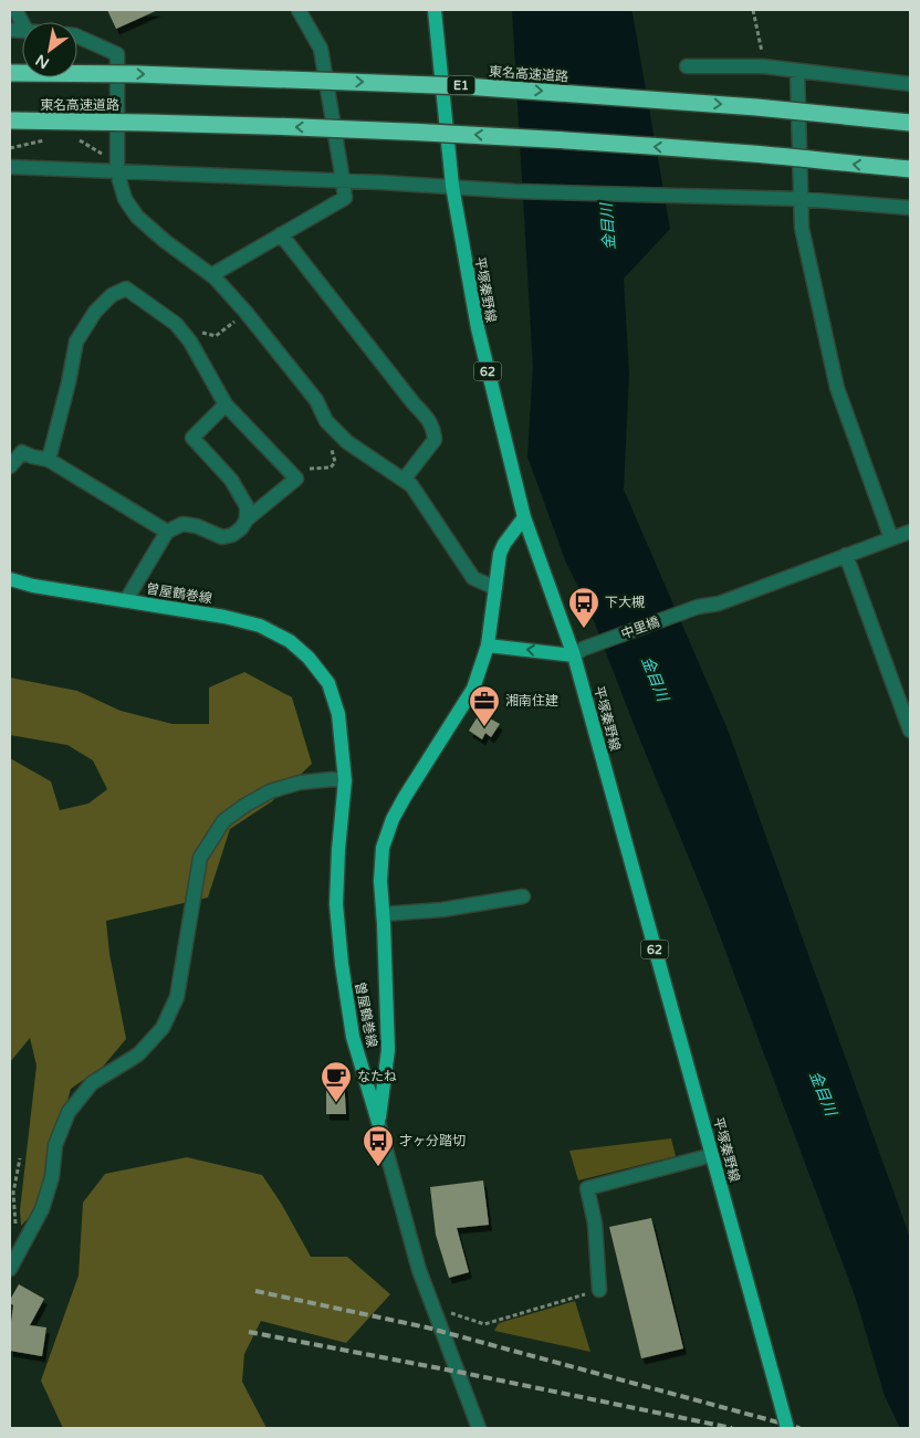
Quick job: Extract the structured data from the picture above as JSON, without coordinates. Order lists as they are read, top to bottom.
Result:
{
  "streets": {
    "highway": ["東名高速道路", "E1"],
    "main road": ["平塚秦野線", "62", "曽屋鶴巻線"],
    "street": ["中里橋"]
  },
  "crossings": [
    ["平塚秦野線", "曽屋鶴巻線"],
    ["平塚秦野線", "中里橋"]
  ],
  "water": ["金目川"],
  "places": {
    "bus stop": ["下大槻", "才ヶ分踏切"],
    "office": ["湘南住建"],
    "cafe": ["なたね"]
  },
  "north": "bottom left"
}
